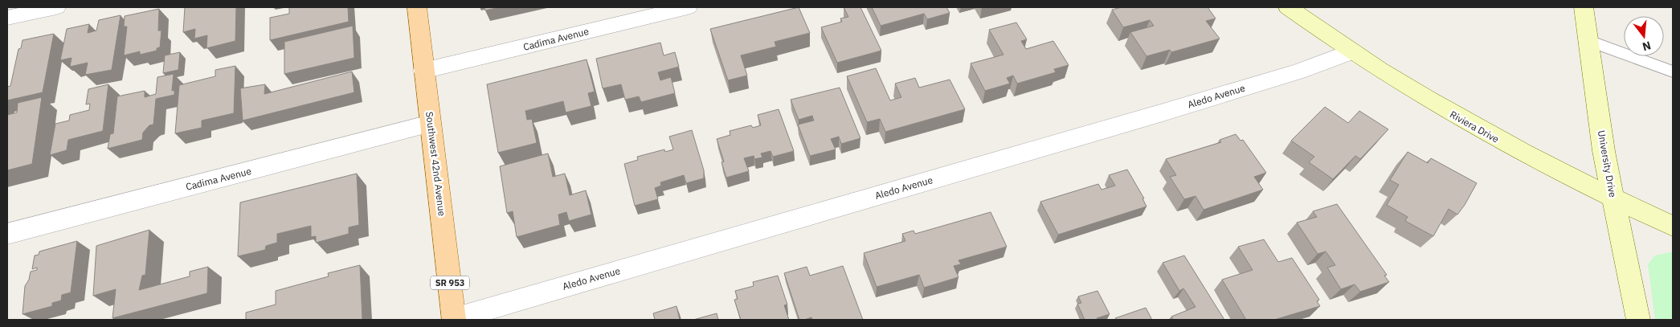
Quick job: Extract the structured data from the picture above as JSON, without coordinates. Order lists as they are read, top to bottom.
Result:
{
  "streets": {
    "main road": ["Southwest 42nd Avenue", "SR 953"],
    "street": [
      "Cadima Avenue",
      "Aledo Avenue",
      "Riviera Drive",
      "University Drive"
    ]
  },
  "crossings": [
    ["Cadima Avenue", "Southwest 42nd Avenue"],
    ["Aledo Avenue", "Riviera Drive"],
    ["Aledo Avenue", "Southwest 42nd Avenue"],
    ["Riviera Drive", "University Drive"]
  ],
  "north": "bottom"
}
